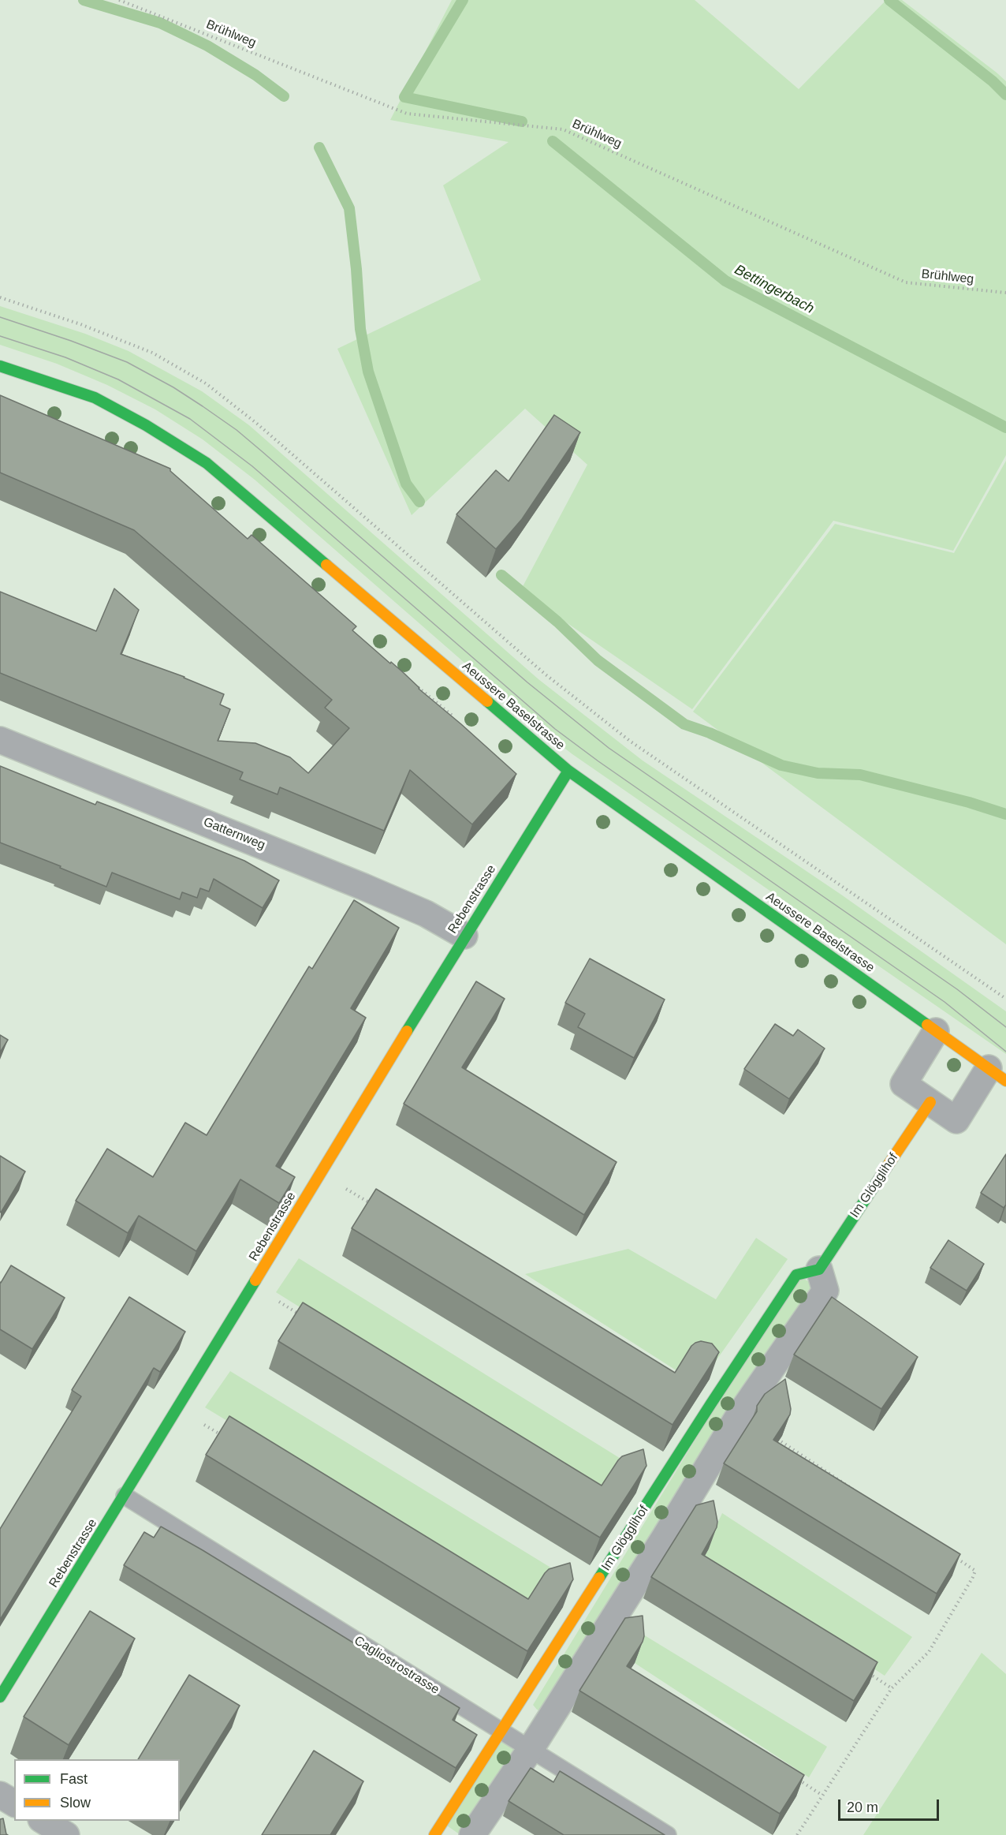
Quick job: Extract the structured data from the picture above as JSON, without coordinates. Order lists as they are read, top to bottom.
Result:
{
  "streets": {
    "street": [
      "Aeussere Baselstrasse",
      "Gatternweg",
      "Rebenstrasse",
      "Im Glögglihof"
    ],
    "lane": ["Cagliostrostrasse"],
    "path": ["Brühlweg"]
  },
  "crossings": [
    ["Aeussere Baselstrasse", "Rebenstrasse"],
    ["Gatternweg", "Rebenstrasse"],
    ["Rebenstrasse", "Cagliostrostrasse"],
    ["Im Glögglihof", "Cagliostrostrasse"]
  ],
  "water": ["Bettingerbach"],
  "legend": ["Fast", "Slow"],
  "scale_bar": "20 m"
}
